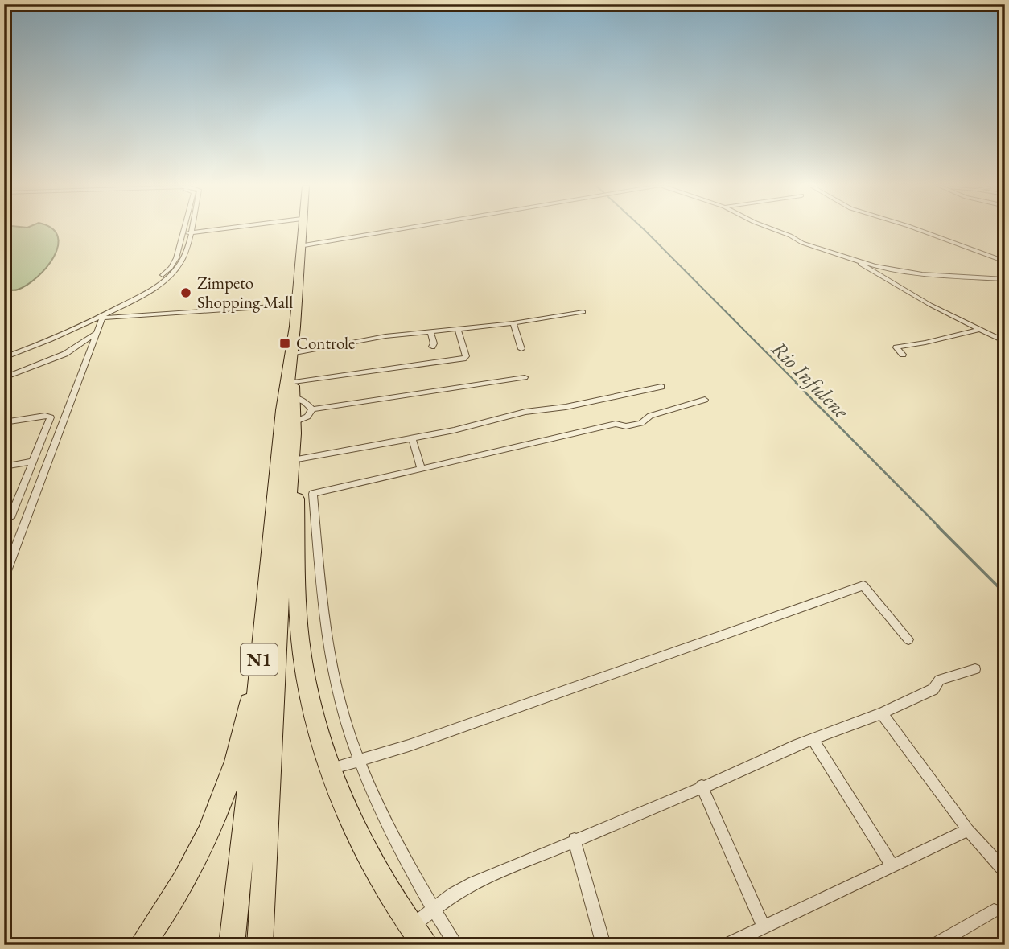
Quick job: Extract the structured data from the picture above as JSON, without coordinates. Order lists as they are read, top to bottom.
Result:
{
  "streets": {
    "highway": ["N1"]
  },
  "water": ["Rio Infulene"],
  "places": {
    "other": ["Zimpeto Shopping Mall"],
    "transit": ["Controle"]
  }
}
